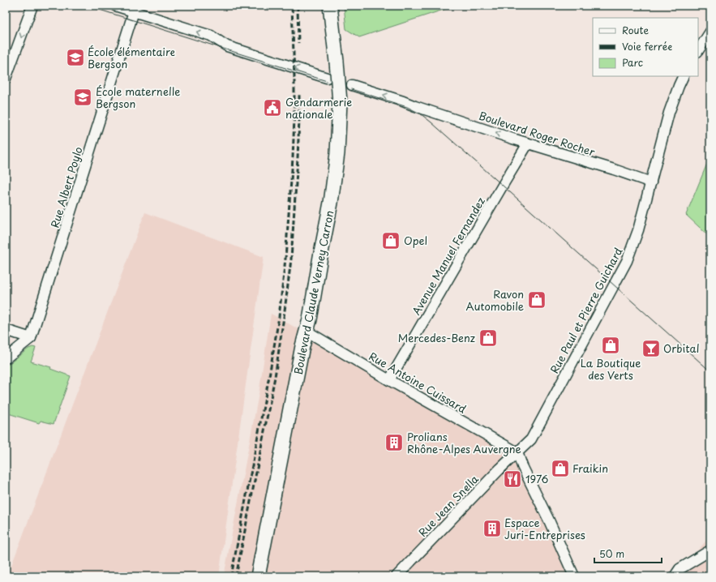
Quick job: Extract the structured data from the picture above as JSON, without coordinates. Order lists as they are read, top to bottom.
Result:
{
  "streets": {
    "main road": ["Boulevard Claude Verney Carron"],
    "street": [
      "Boulevard Roger Rocher",
      "Rue Albert Poylo",
      "Avenue Manuel Fernandez",
      "Rue Paul et Pierre Guichard",
      "Rue Antoine Cuissard",
      "Rue Jean Snella"
    ]
  },
  "crossings": [
    ["Boulevard Roger Rocher", "Avenue Manuel Fernandez"],
    ["Boulevard Roger Rocher", "Rue Paul et Pierre Guichard"],
    ["Avenue Manuel Fernandez", "Rue Antoine Cuissard"],
    ["Boulevard Claude Verney Carron", "Rue Antoine Cuissard"],
    ["Rue Paul et Pierre Guichard", "Rue Antoine Cuissard"],
    ["Rue Paul et Pierre Guichard", "Rue Jean Snella"],
    ["Rue Antoine Cuissard", "Rue Jean Snella"]
  ],
  "one_way": ["Boulevard Roger Rocher"],
  "places": {
    "school or university": ["École élémentaire Bergson", "École maternelle Bergson"],
    "public building": ["Gendarmerie nationale"],
    "shop": [
      "Opel",
      "Ravon Automobile",
      "Mercedes-Benz",
      "La Boutique des Verts",
      "Fraikin"
    ],
    "bar": ["Orbital"],
    "building": ["Prolians Rhône-Alpes Auvergne", "Espace Juri-Entreprises"],
    "restaurant": ["1976"]
  },
  "legend": ["Route", "Voie ferrée", "Parc"],
  "scale_bar": "50 m"
}
